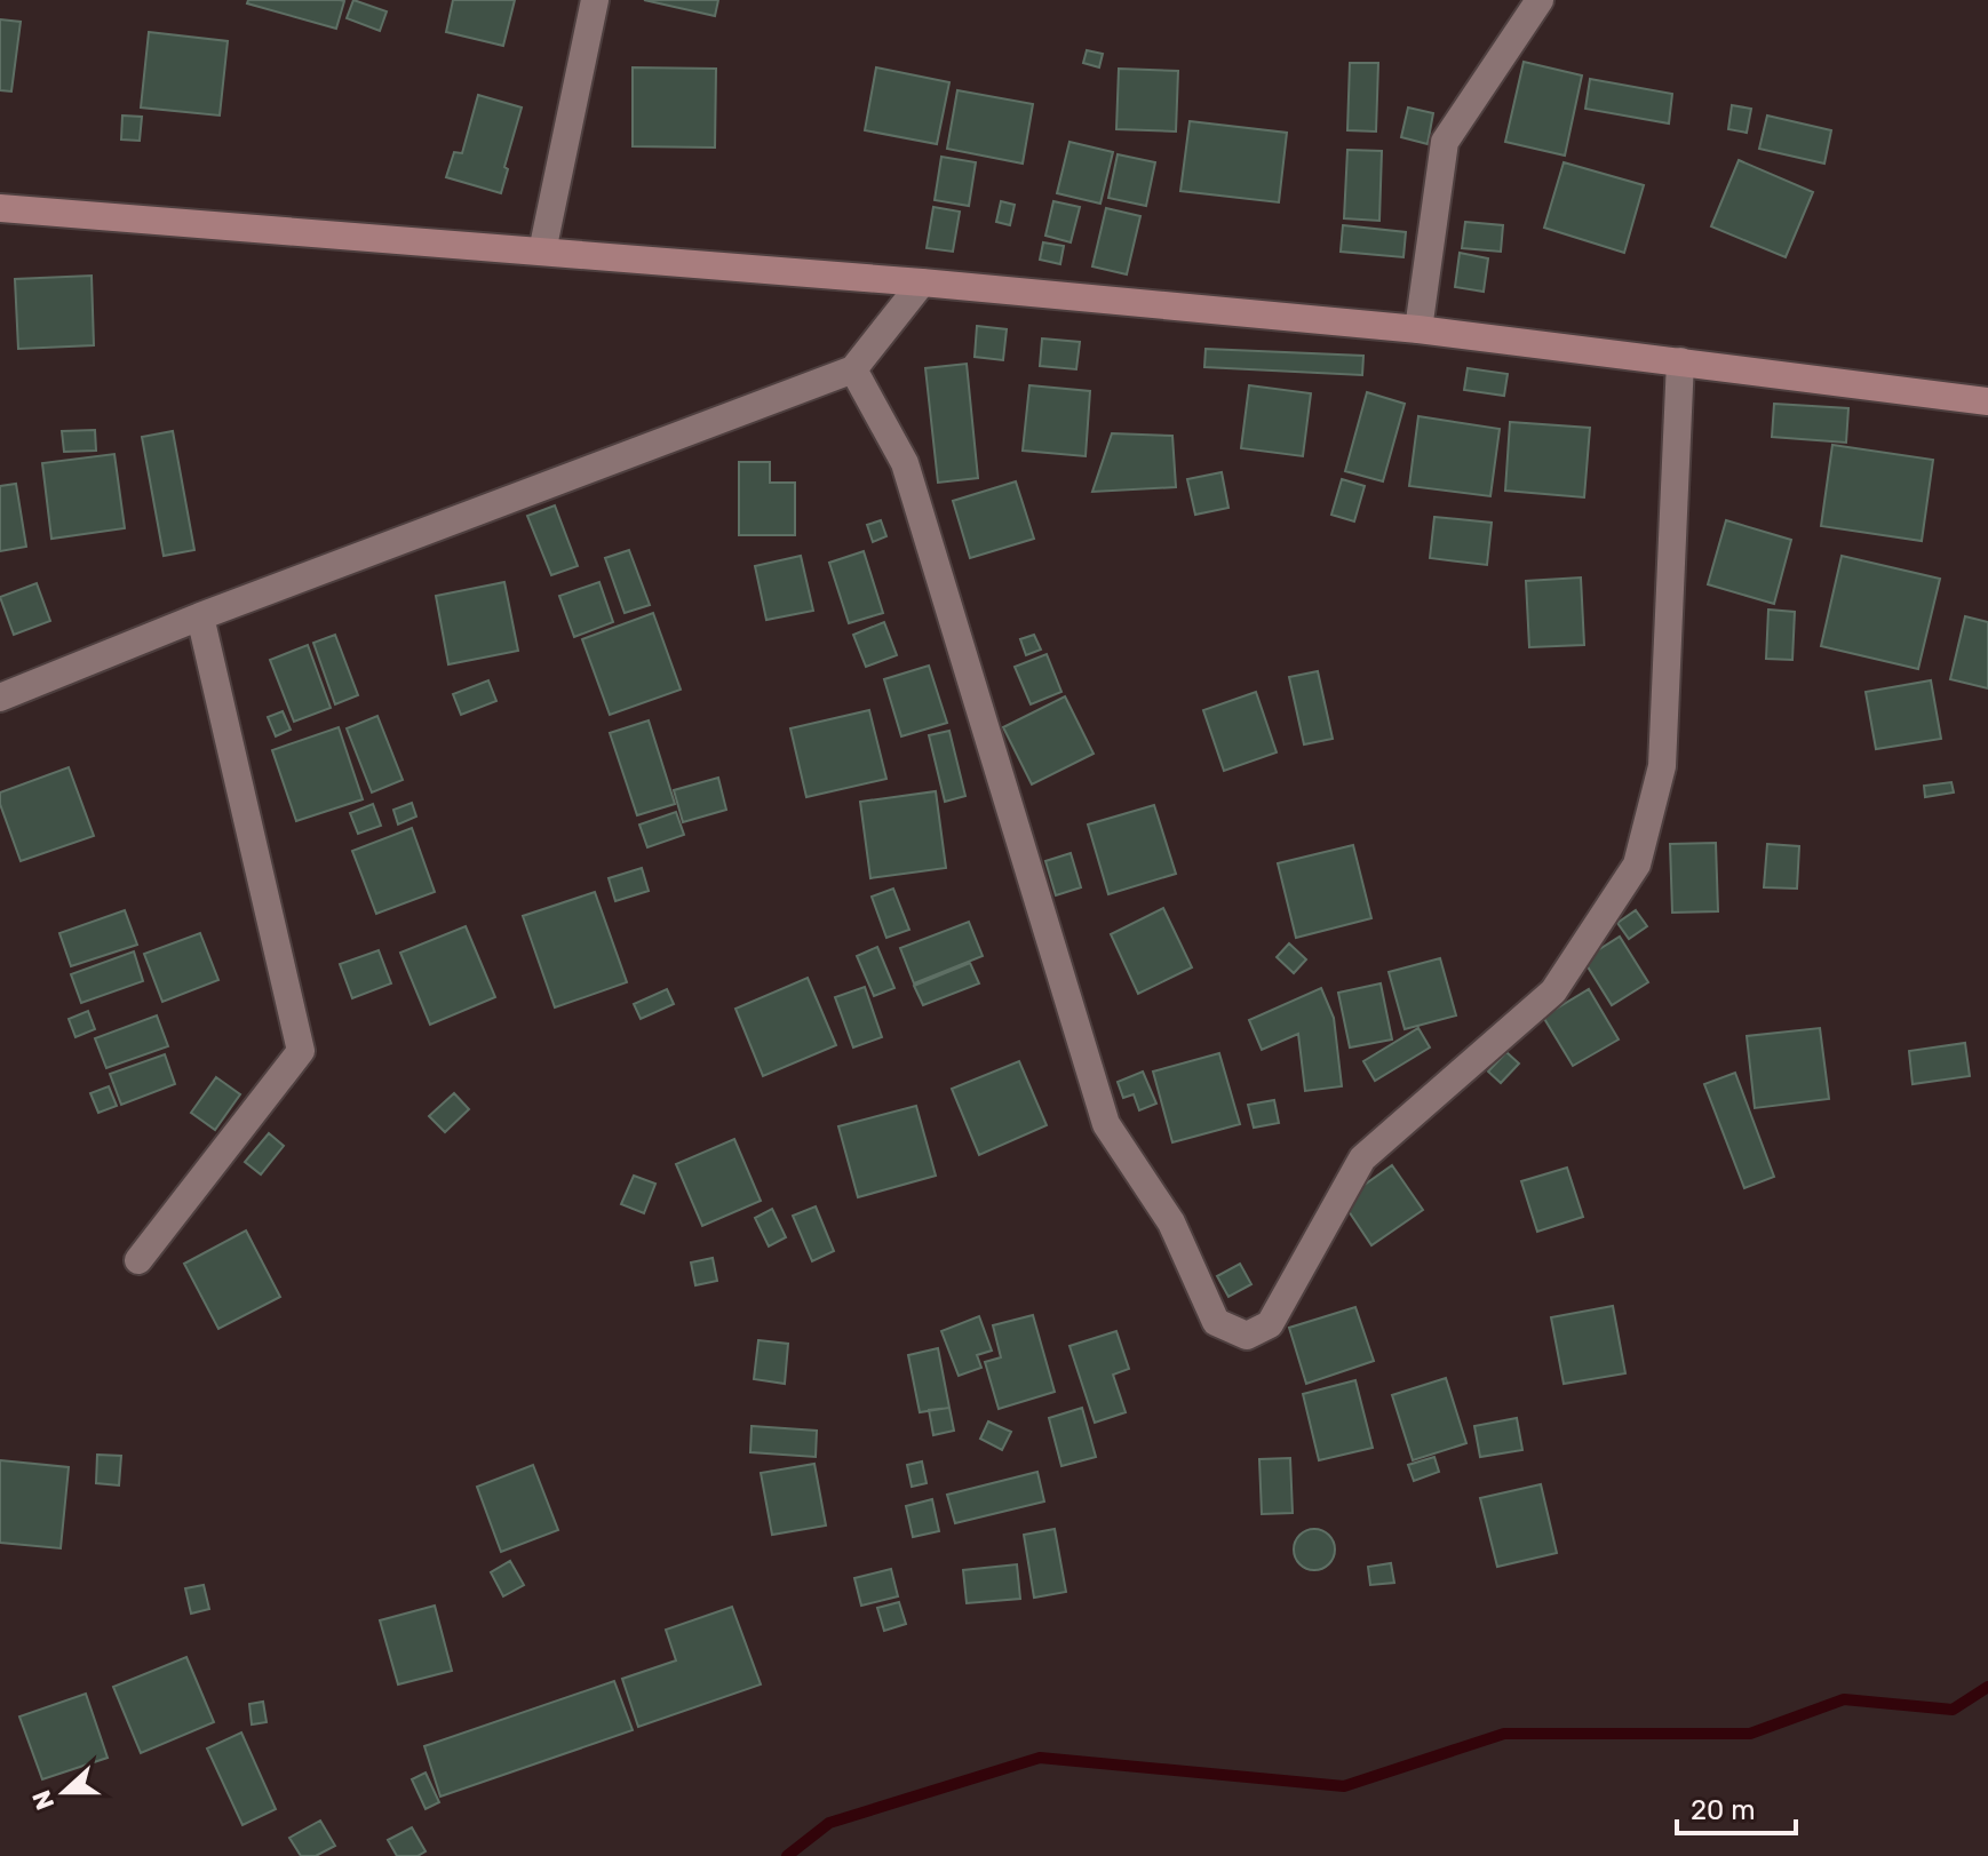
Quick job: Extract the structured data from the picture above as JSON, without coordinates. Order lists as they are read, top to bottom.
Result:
{
  "scale_bar": "20 m",
  "north": "left"
}
